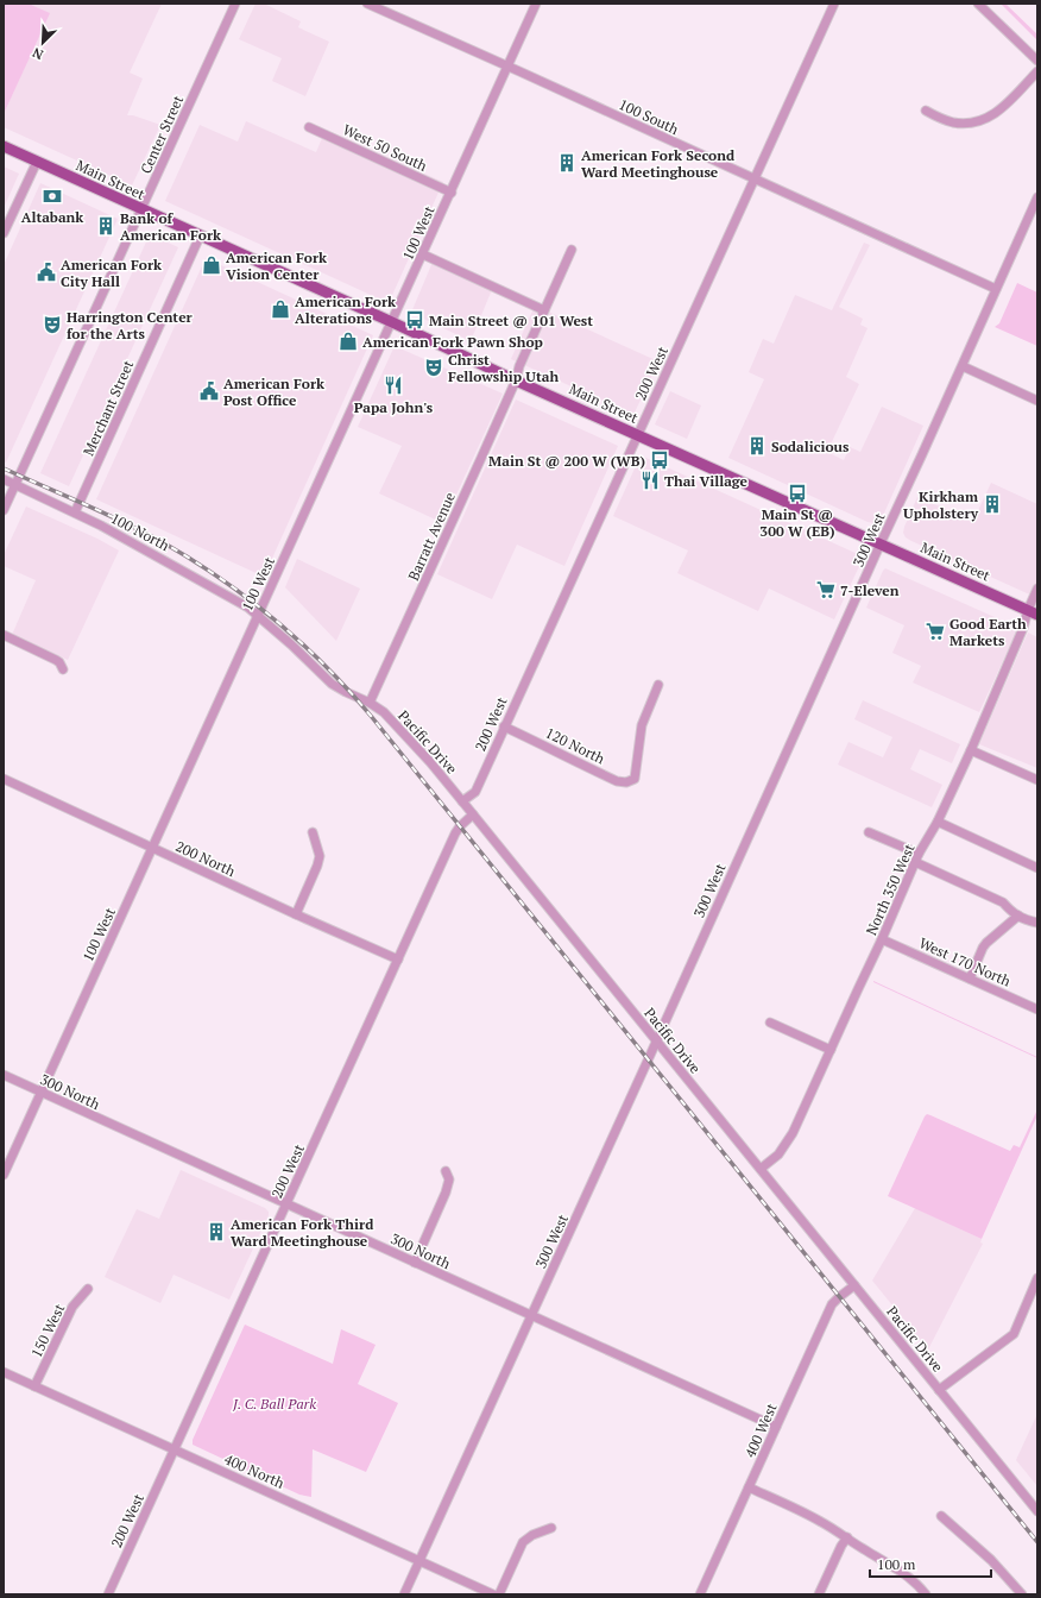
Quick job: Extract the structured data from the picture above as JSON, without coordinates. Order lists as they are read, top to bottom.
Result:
{
  "streets": {
    "main road": ["Main Street"],
    "street": [
      "100 South",
      "Center Street",
      "West 50 South",
      "100 West",
      "200 West",
      "Merchant Street",
      "100 North",
      "Barratt Avenue",
      "300 West",
      "Pacific Drive",
      "120 North",
      "200 North",
      "North 350 West",
      "West 170 North",
      "300 North",
      "150 West",
      "400 West",
      "400 North"
    ]
  },
  "crossings": [
    ["100 South", "100 West"],
    ["100 South", "200 West"],
    ["100 South", "300 West"],
    ["Center Street", "Main Street"],
    ["Center Street", "100 North"],
    ["West 50 South", "100 West"],
    ["Main Street", "100 West"],
    ["Main Street", "200 West"],
    ["Main Street", "Merchant Street"],
    ["Main Street", "Barratt Avenue"],
    ["Main Street", "300 West"],
    ["Main Street", "North 350 West"],
    ["100 West", "100 North"],
    ["100 West", "Pacific Drive"],
    ["100 West", "200 North"],
    ["100 West", "300 North"],
    ["200 West", "Pacific Drive"],
    ["200 West", "120 North"],
    ["200 West", "200 North"],
    ["200 West", "300 North"],
    ["200 West", "400 North"],
    ["Merchant Street", "100 North"],
    ["100 North", "Pacific Drive"],
    ["Barratt Avenue", "Pacific Drive"],
    ["300 West", "Pacific Drive"],
    ["300 West", "300 North"],
    ["300 West", "400 North"],
    ["Pacific Drive", "North 350 West"],
    ["Pacific Drive", "400 West"],
    ["North 350 West", "West 170 North"],
    ["300 North", "400 West"],
    ["150 West", "400 North"]
  ],
  "parks": ["J. C. Ball Park"],
  "places": {
    "building": [
      "American Fork Second Ward Meetinghouse",
      "Bank of American Fork",
      "Sodalicious",
      "Kirkham Upholstery",
      "American Fork Third Ward Meetinghouse"
    ],
    "bank": ["Altabank"],
    "shop": ["American Fork Vision Center", "American Fork Alterations", "American Fork Pawn Shop"],
    "public building": ["American Fork City Hall", "American Fork Post Office"],
    "bus stop": ["Main Street @ 101 West", "Main St @ 200 W (WB)", "Main St @ 300 W (EB)"],
    "theatre": ["Harrington Center for the Arts", "Christ Fellowship Utah"],
    "restaurant": ["Papa John's", "Thai Village"],
    "supermarket": ["7-Eleven", "Good Earth Markets"]
  },
  "scale_bar": "100 m",
  "north": "bottom left"
}
